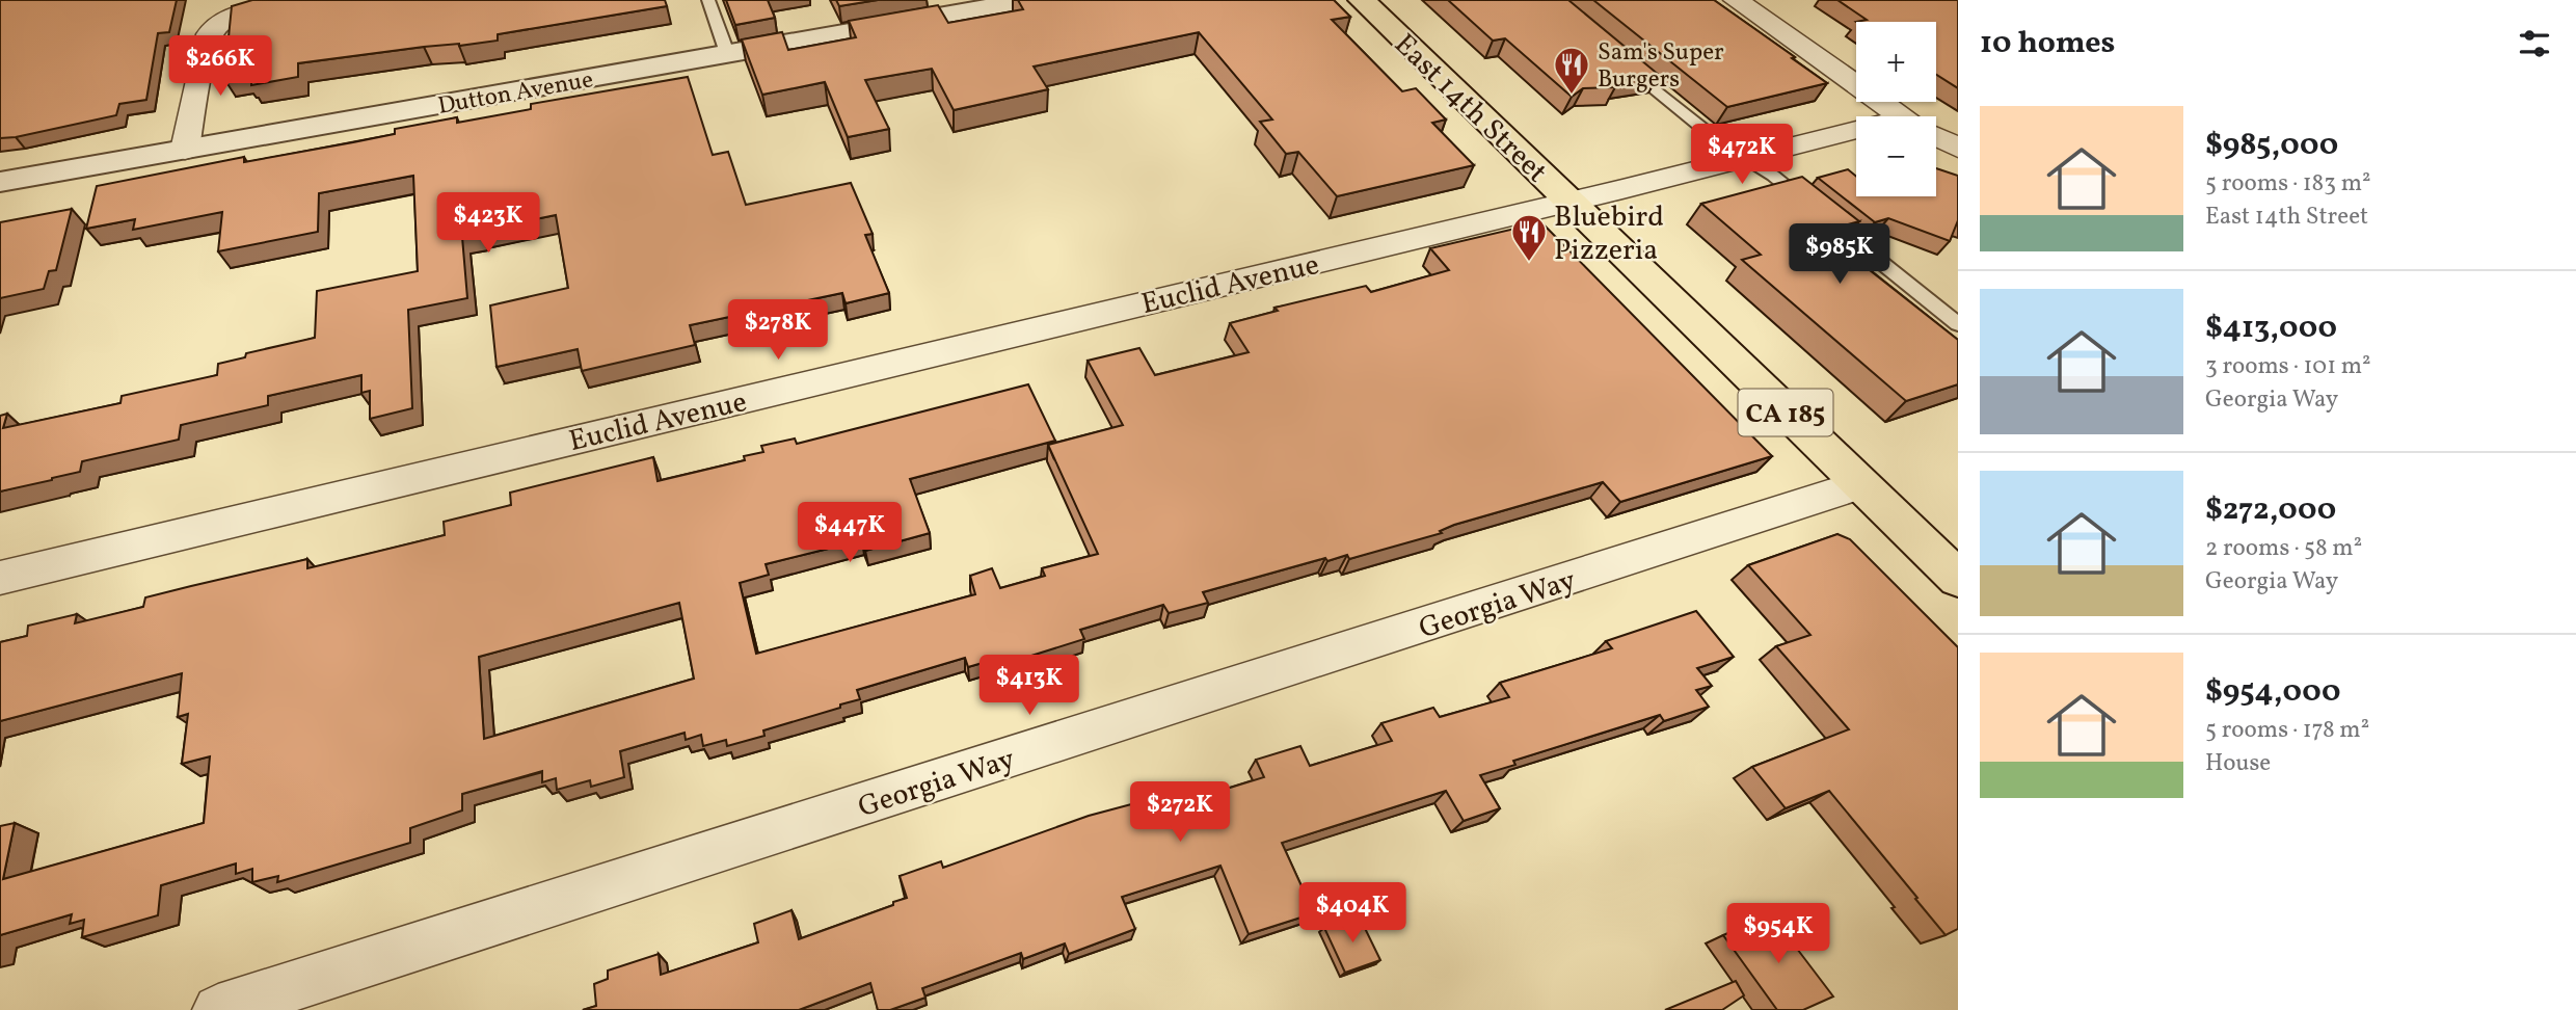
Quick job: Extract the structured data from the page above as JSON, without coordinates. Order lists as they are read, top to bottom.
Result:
{
  "streets": {
    "main road": ["East 14th Street", "CA 185"],
    "street": ["Dutton Avenue", "Euclid Avenue", "Georgia Way"]
  },
  "crossings": [
    ["East 14th Street", "Euclid Avenue"],
    ["East 14th Street", "Georgia Way"]
  ],
  "places": {
    "restaurant": ["Sam's Super Burgers", "Bluebird Pizzeria"]
  },
  "page": {
    "heading": "10 homes",
    "map_buttons": ["+", "−"],
    "price": [
      "$266K",
      "$472K",
      "$423K",
      "$985K",
      "$278K",
      "$447K",
      "$413K",
      "$272K",
      "$404K",
      "$954K"
    ],
    "list": [
      {
        "name": "$985,000",
        "note": "5 rooms · 183 m² · East 14th Street"
      },
      {
        "name": "$413,000",
        "note": "3 rooms · 101 m² · Georgia Way"
      },
      {
        "name": "$272,000",
        "note": "2 rooms · 58 m² · Georgia Way"
      },
      {
        "name": "$954,000",
        "note": "5 rooms · 178 m² · House"
      }
    ]
  }
}
